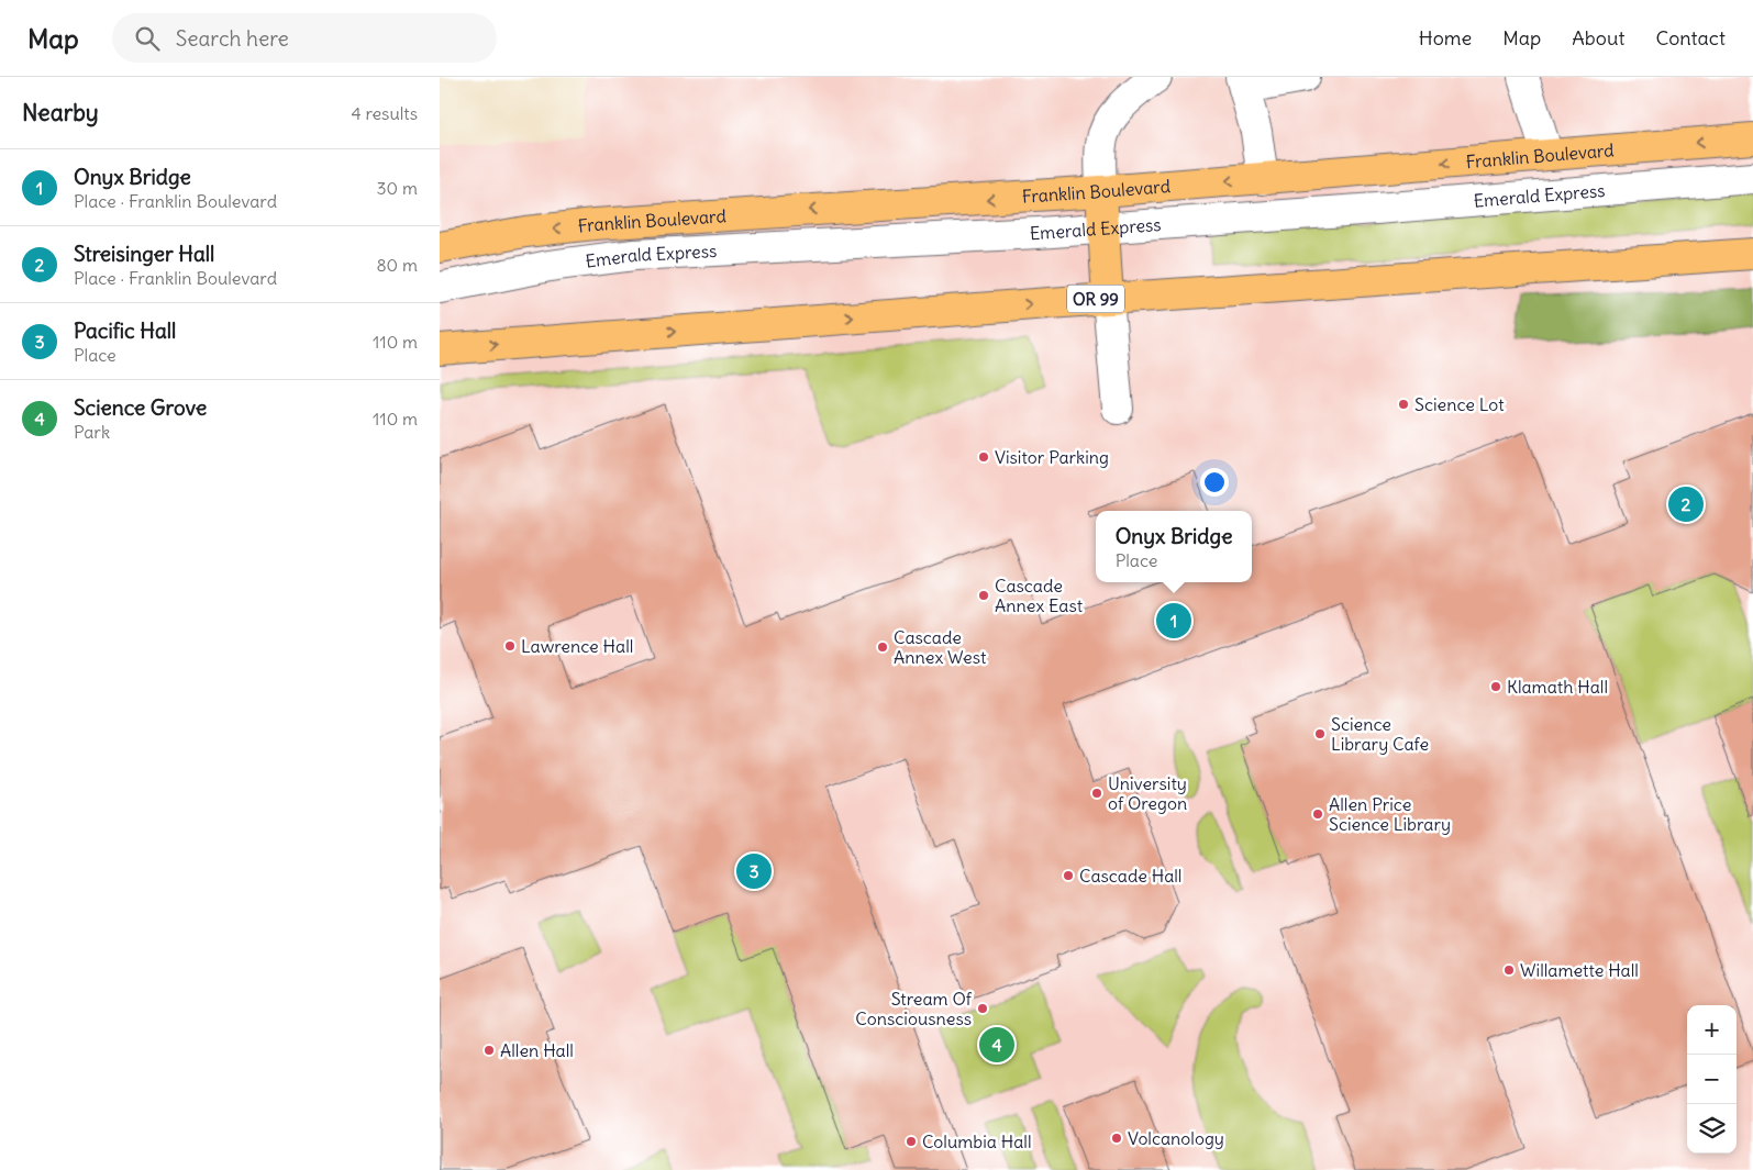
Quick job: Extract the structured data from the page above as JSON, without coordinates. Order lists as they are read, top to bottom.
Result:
{
  "streets": {
    "main road": ["Franklin Boulevard", "OR 99"],
    "street": ["Emerald Express"]
  },
  "places": [
    "Science Lot",
    "Visitor Parking",
    "Cascade Annex East",
    "Lawrence Hall",
    "Cascade Annex West",
    "Klamath Hall",
    "Science Library Cafe",
    "University of Oregon",
    "Allen Price Science Library",
    "Cascade Hall",
    "Willamette Hall",
    "Stream Of Consciousness",
    "Allen Hall",
    "Volcanology",
    "Columbia Hall"
  ],
  "page": {
    "header": "Map",
    "search": "Search here",
    "nav": [
      "Home",
      "Map",
      "About",
      "Contact"
    ],
    "heading": ["Nearby", "4 results"],
    "list": [
      {
        "mark": "1",
        "name": "Onyx Bridge",
        "note": "Place · Franklin Boulevard",
        "value": "30 m"
      },
      {
        "mark": "2",
        "name": "Streisinger Hall",
        "note": "Place · Franklin Boulevard",
        "value": "80 m"
      },
      {
        "mark": "3",
        "name": "Pacific Hall",
        "note": "Place",
        "value": "110 m"
      },
      {
        "mark": "4",
        "name": "Science Grove",
        "note": "Park",
        "value": "110 m"
      }
    ],
    "pins": [
      "2",
      "1",
      "3",
      "4"
    ],
    "popup": ["Onyx Bridge", "Place"],
    "map_buttons": ["+", "−"]
  }
}
